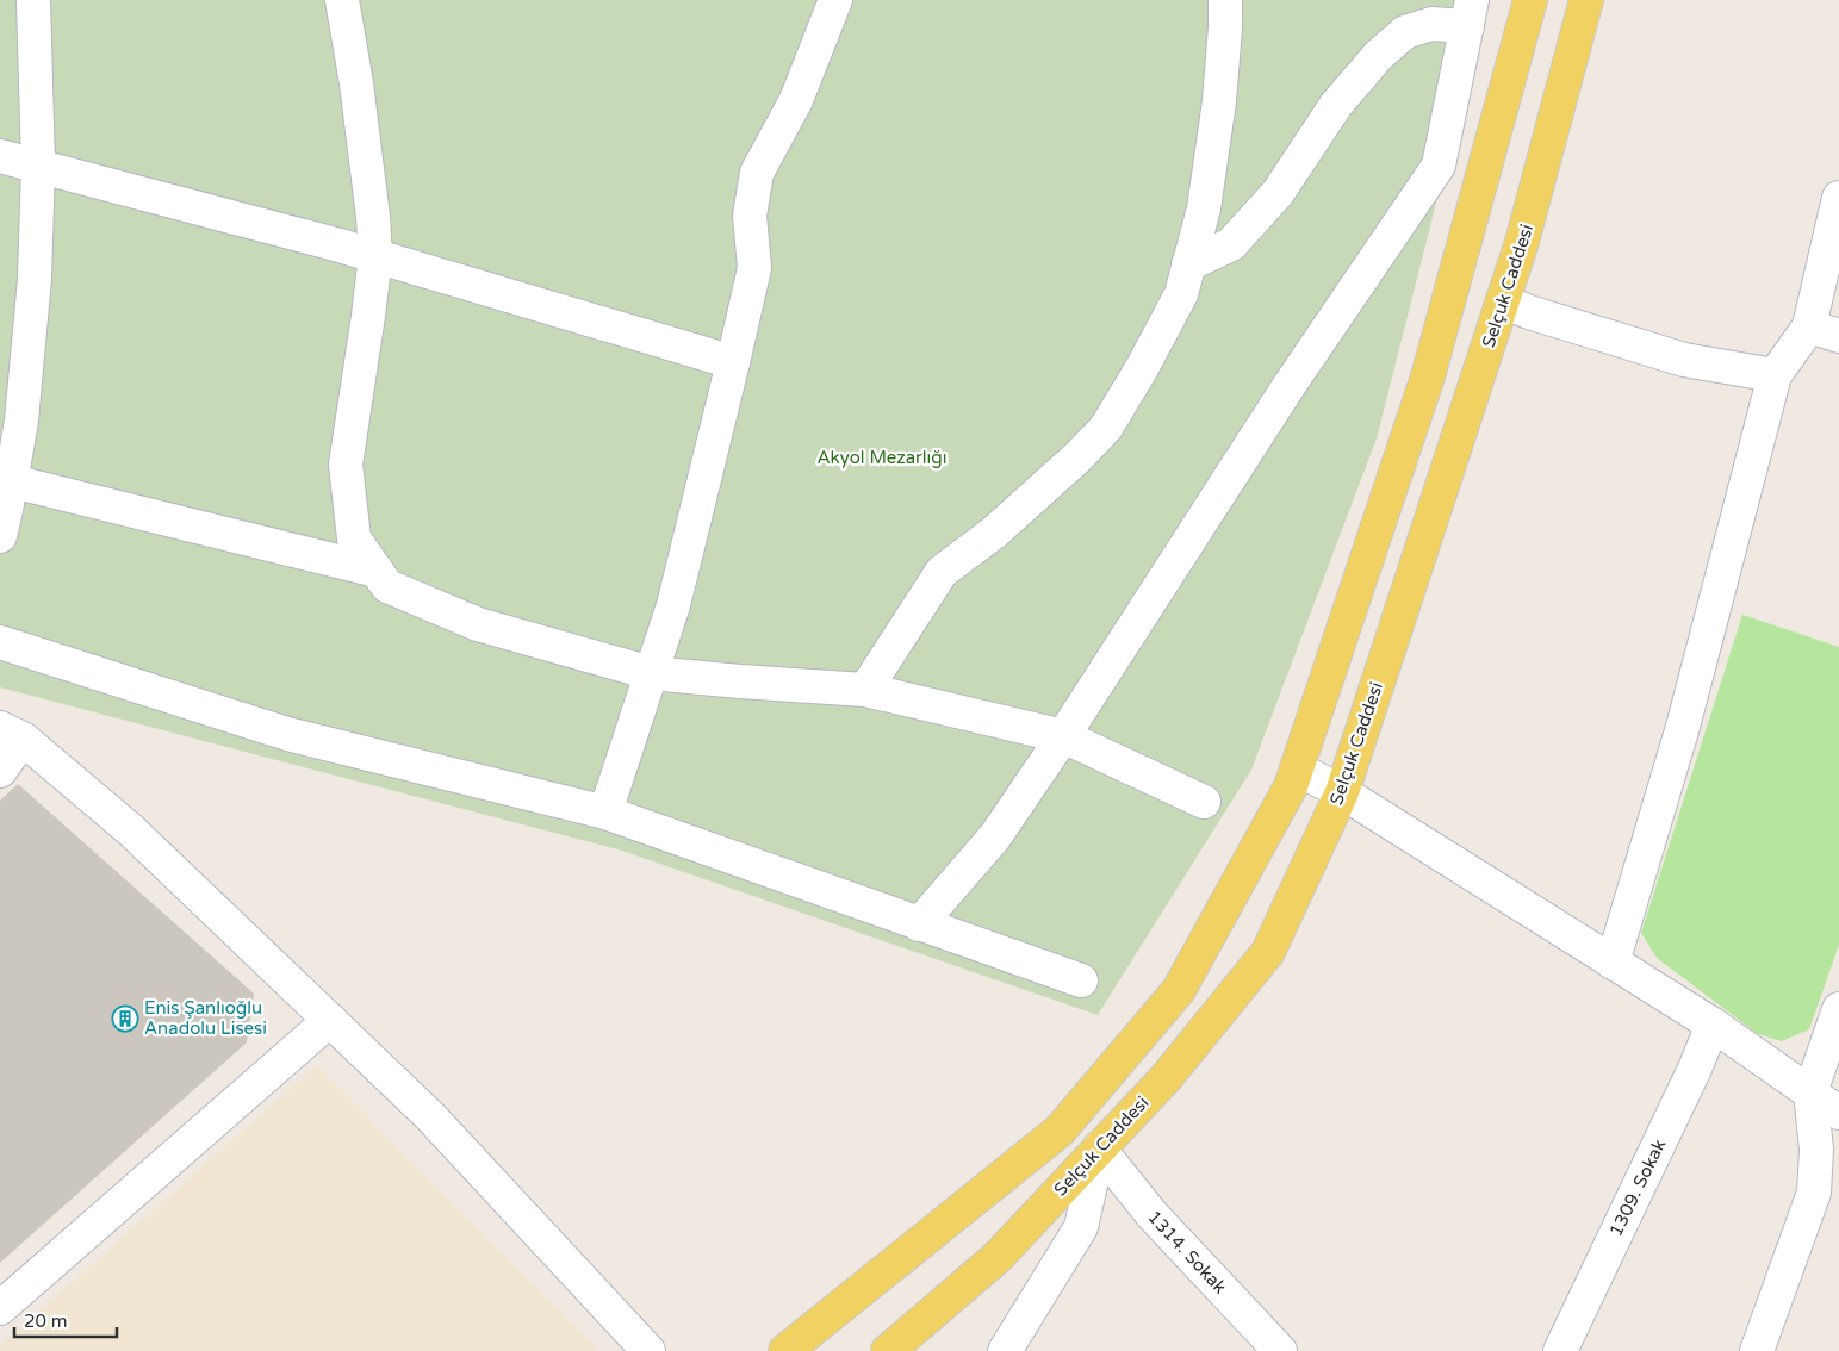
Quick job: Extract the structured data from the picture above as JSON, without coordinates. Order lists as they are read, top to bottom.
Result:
{
  "streets": {
    "main road": ["Selçuk Caddesi"],
    "street": ["1309. Sokak", "1314. Sokak"]
  },
  "crossings": [
    ["Selçuk Caddesi", "1314. Sokak"]
  ],
  "parks": ["Akyol Mezarlığı"],
  "places": {
    "building": ["Enis Şanlıoğlu Anadolu Lisesi"]
  },
  "scale_bar": "20 m"
}
